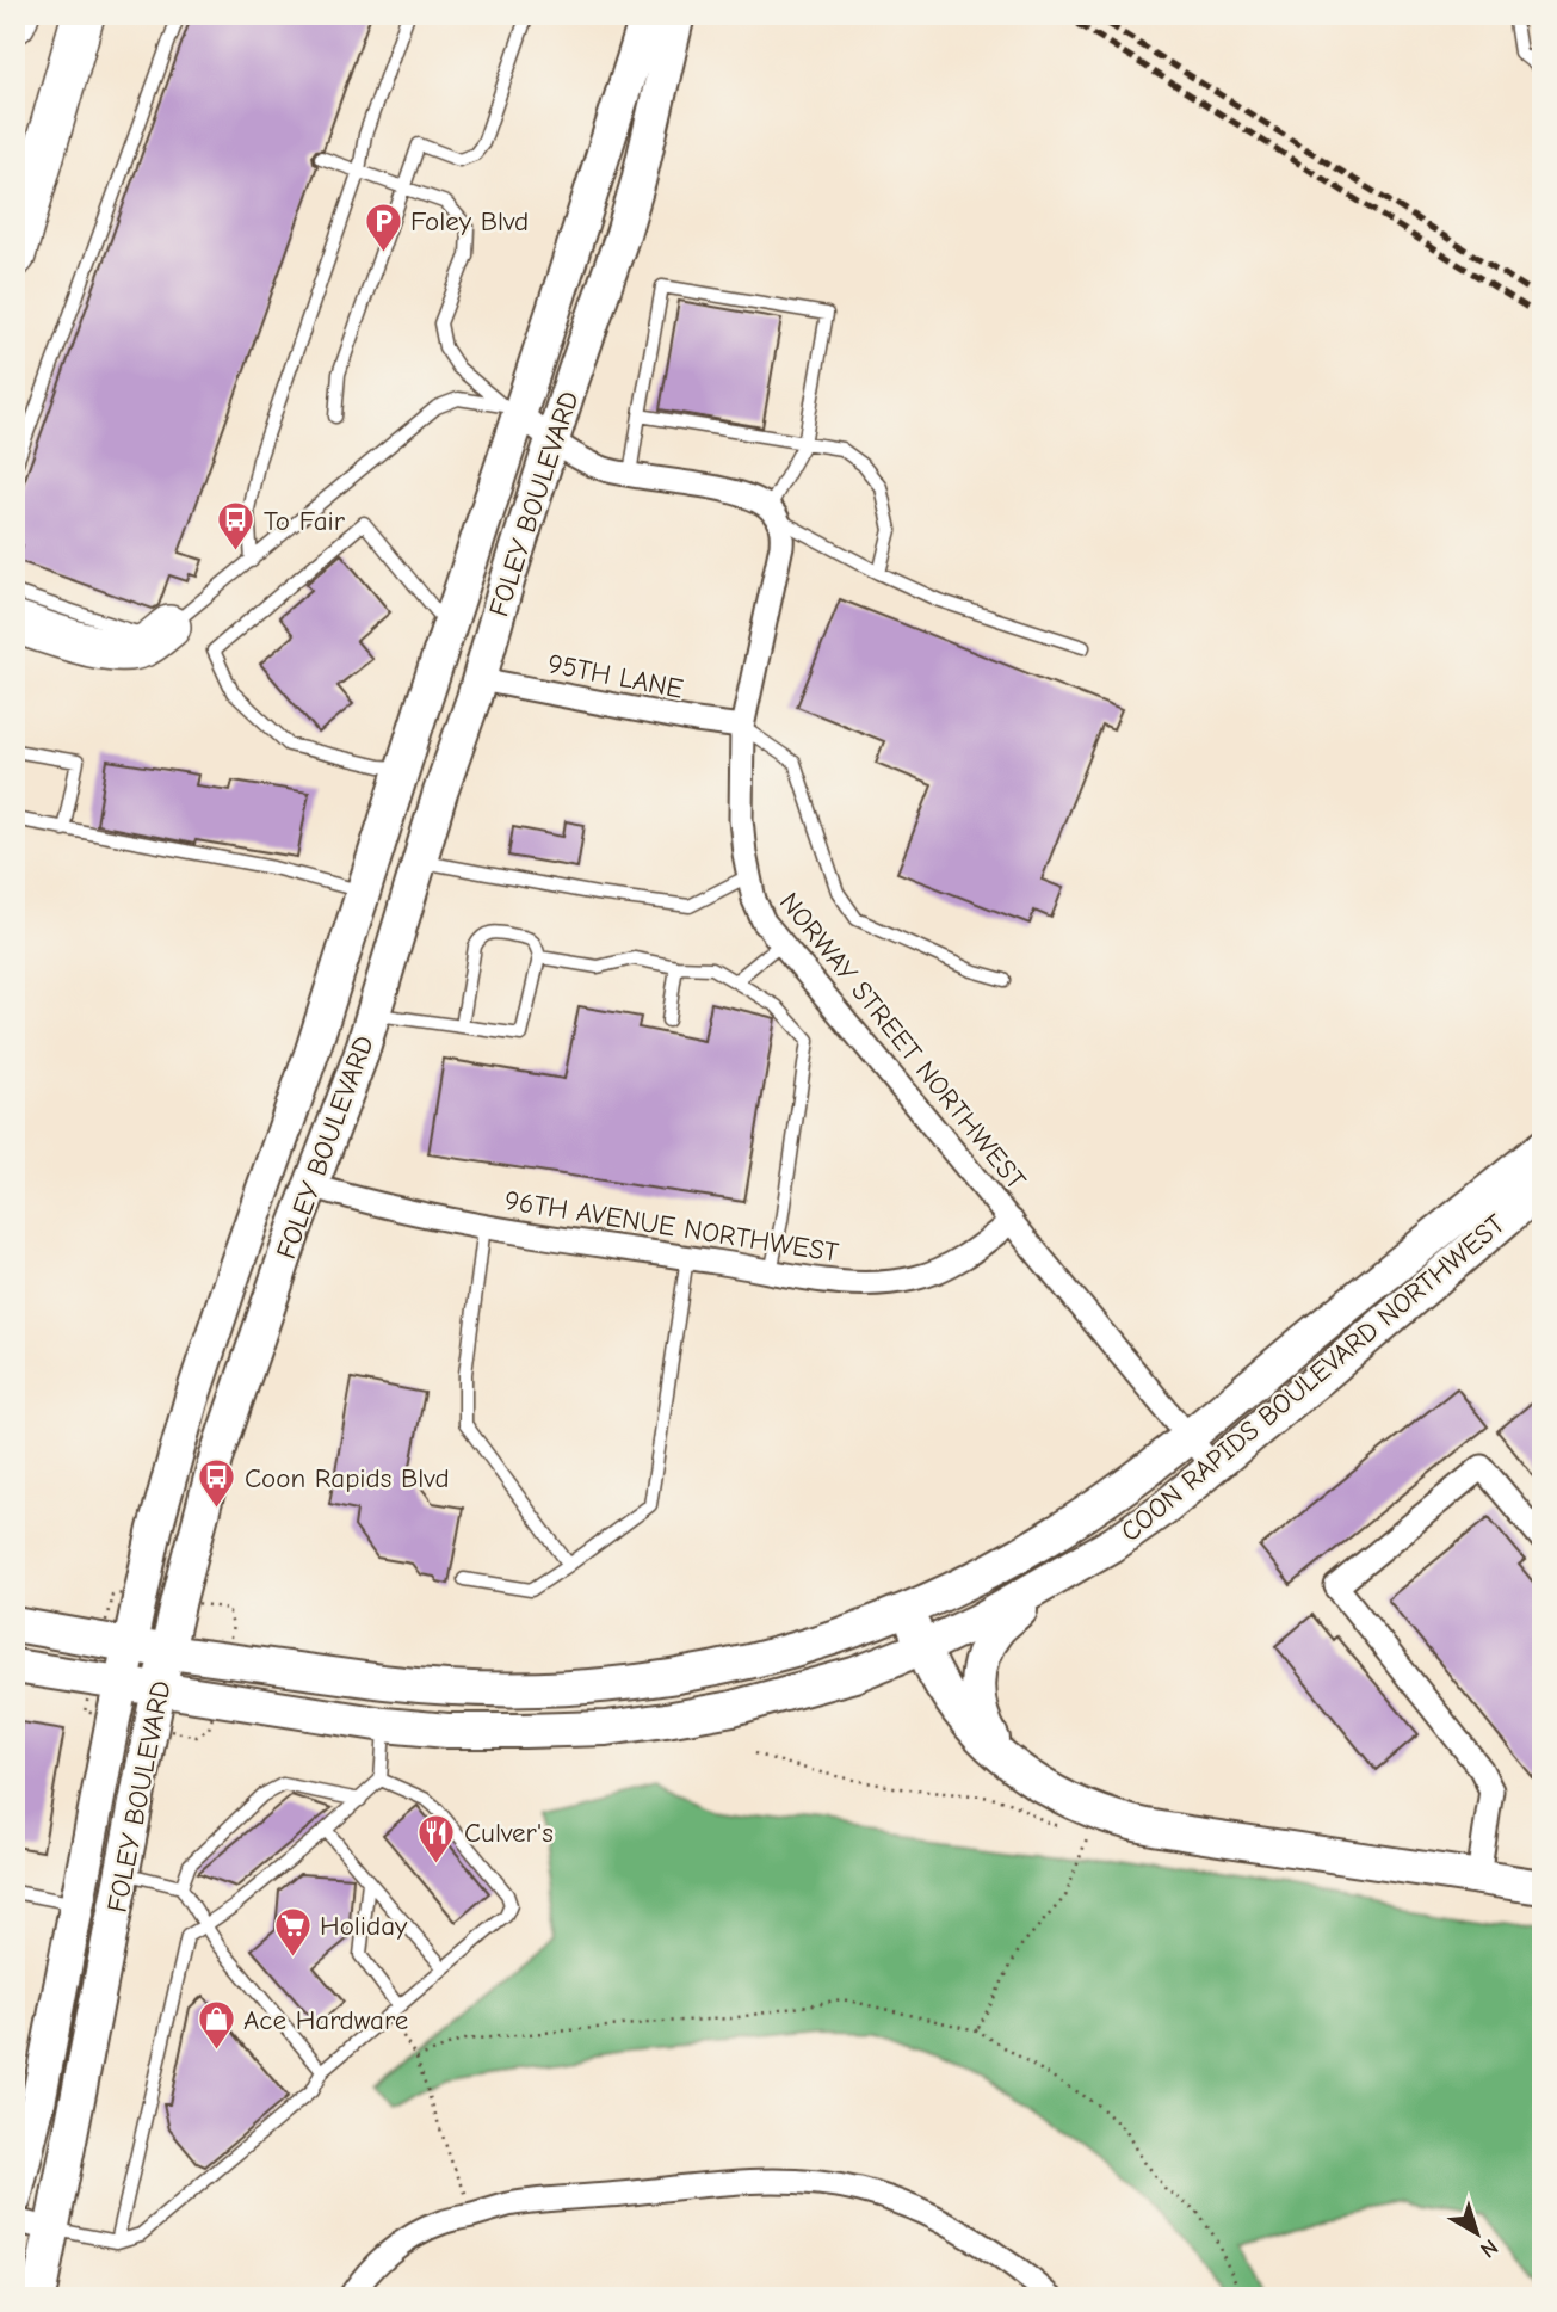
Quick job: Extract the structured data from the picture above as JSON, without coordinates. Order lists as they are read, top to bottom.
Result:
{
  "streets": {
    "main road": ["FOLEY BOULEVARD", "COON RAPIDS BOULEVARD NORTHWEST"],
    "street": ["95TH LANE", "NORWAY STREET NORTHWEST", "96TH AVENUE NORTHWEST"]
  },
  "crossings": [
    ["FOLEY BOULEVARD", "95TH LANE"],
    ["FOLEY BOULEVARD", "96TH AVENUE NORTHWEST"],
    ["FOLEY BOULEVARD", "COON RAPIDS BOULEVARD NORTHWEST"],
    ["95TH LANE", "NORWAY STREET NORTHWEST"],
    ["NORWAY STREET NORTHWEST", "96TH AVENUE NORTHWEST"],
    ["NORWAY STREET NORTHWEST", "COON RAPIDS BOULEVARD NORTHWEST"]
  ],
  "places": {
    "parking": ["Foley Blvd"],
    "bus stop": ["To Fair", "Coon Rapids Blvd"],
    "restaurant": ["Culver's"],
    "supermarket": ["Holiday"],
    "shop": ["Ace Hardware"]
  },
  "north": "bottom right"
}
